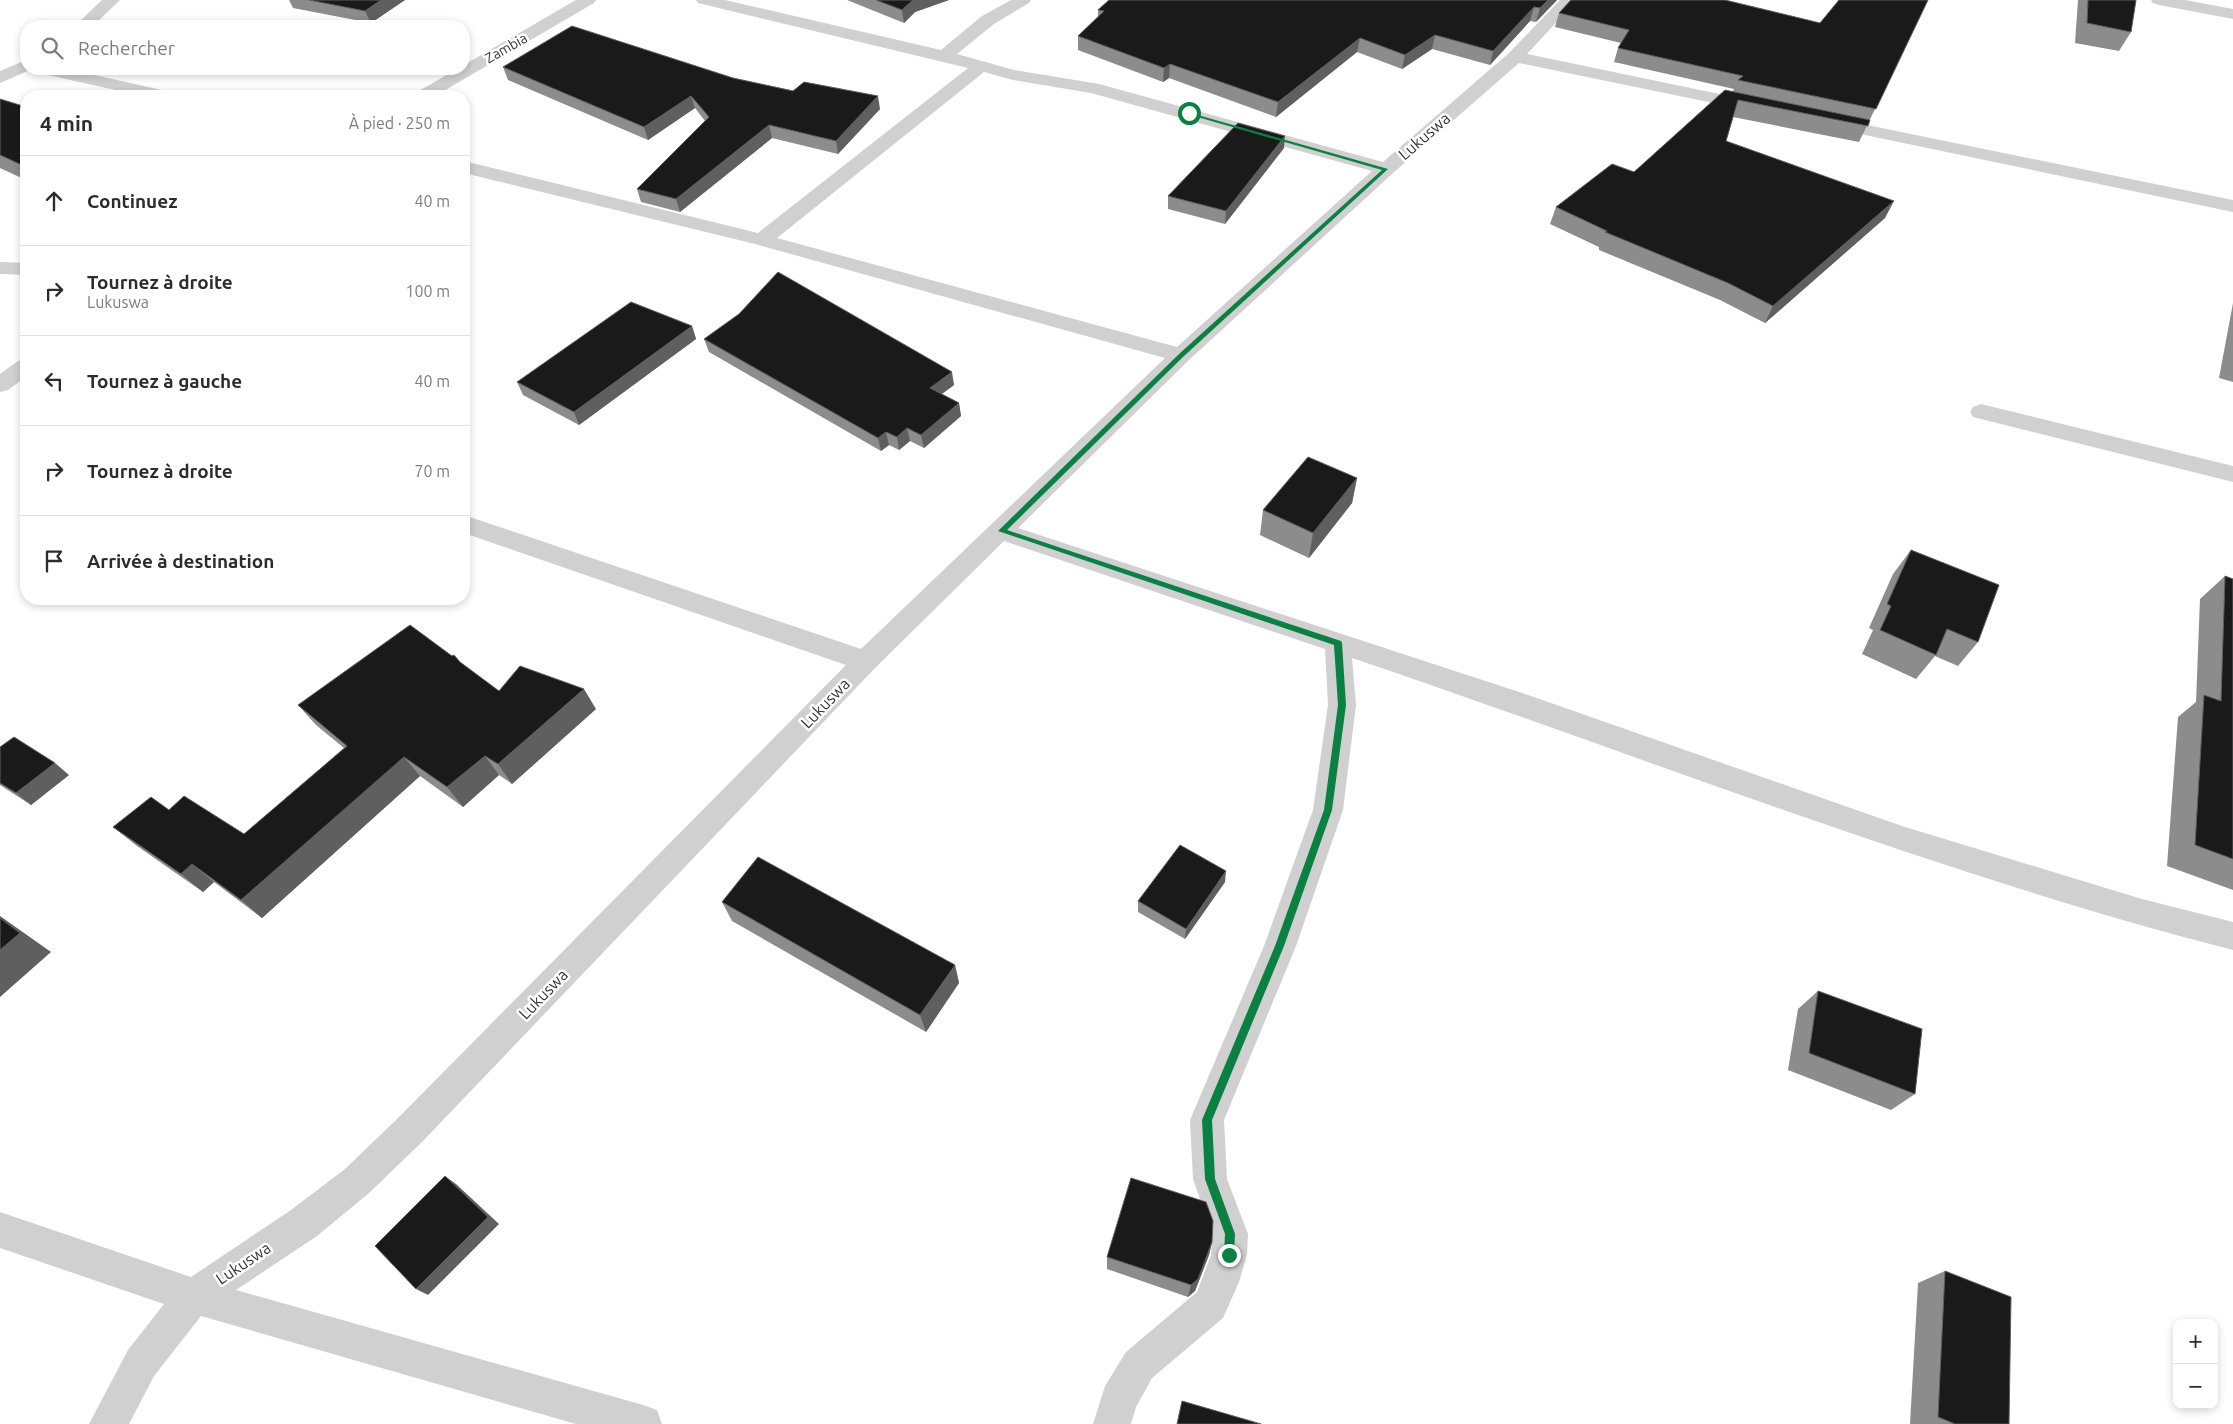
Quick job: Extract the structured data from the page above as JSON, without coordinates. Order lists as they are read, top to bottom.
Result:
{
  "streets": {
    "street": ["Zambia", "Lukuswa"]
  },
  "page": {
    "search": "Rechercher",
    "heading": ["4 min", "À pied · 250 m"],
    "list": [
      ["Continuez", "40 m"],
      ["Tournez à droite", "Lukuswa", "100 m"],
      ["Tournez à gauche", "40 m"],
      ["Tournez à droite", "70 m"],
      "Arrivée à destination"
    ],
    "map_buttons": ["+", "−"]
  }
}
